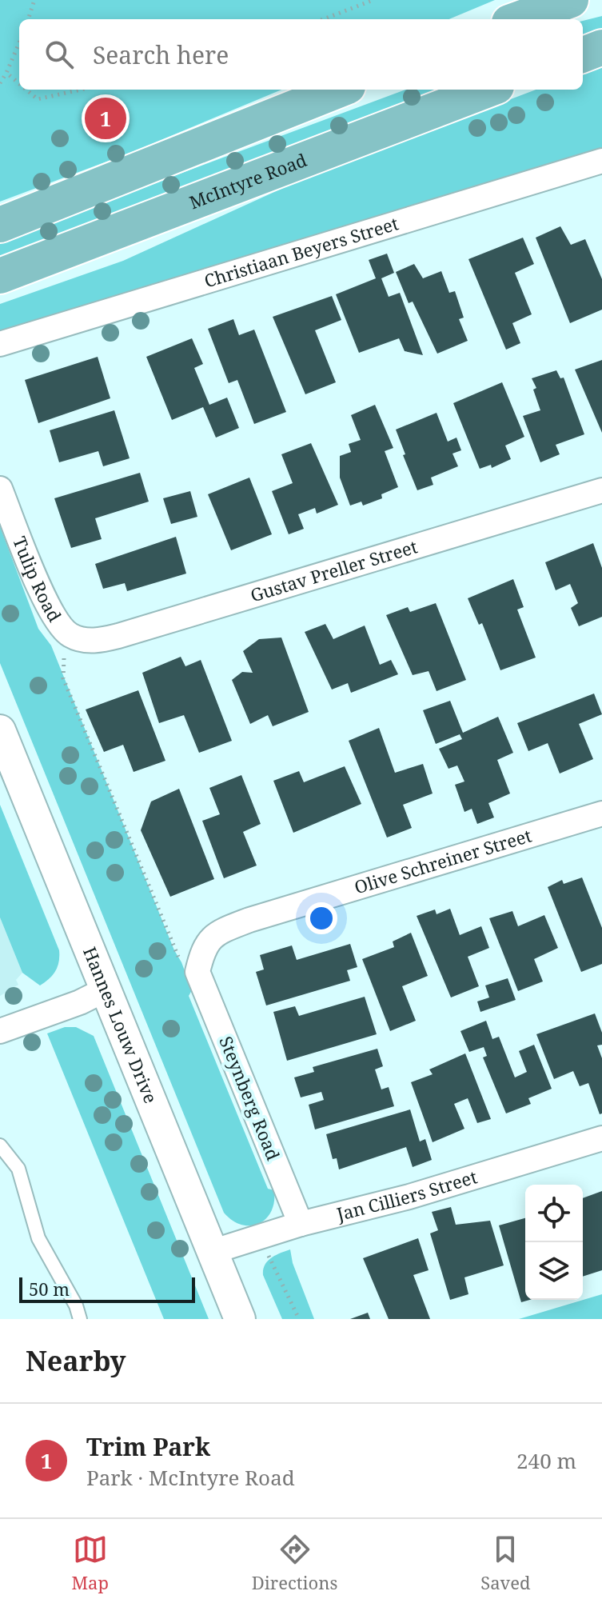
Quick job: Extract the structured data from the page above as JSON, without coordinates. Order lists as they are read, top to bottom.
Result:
{
  "streets": {
    "main road": ["McIntyre Road"],
    "street": [
      "Christiaan Beyers Street",
      "Gustav Preller Street",
      "Tulip Road",
      "Olive Schreiner Street",
      "Hannes Louw Drive",
      "Steynberg Road",
      "Jan Cilliers Street"
    ]
  },
  "crossings": [
    ["Gustav Preller Street", "Tulip Road"],
    ["Olive Schreiner Street", "Steynberg Road"],
    ["Hannes Louw Drive", "Jan Cilliers Street"],
    ["Steynberg Road", "Jan Cilliers Street"]
  ],
  "scale_bar": "50 m",
  "page": {
    "search": "Search here",
    "pins": "1",
    "scale": "50 m",
    "heading": "Nearby",
    "list": [
      {
        "mark": "1",
        "name": "Trim Park",
        "note": "Park · McIntyre Road",
        "value": "240 m"
      }
    ],
    "nav": ["Map", "Directions", "Saved"]
  }
}
